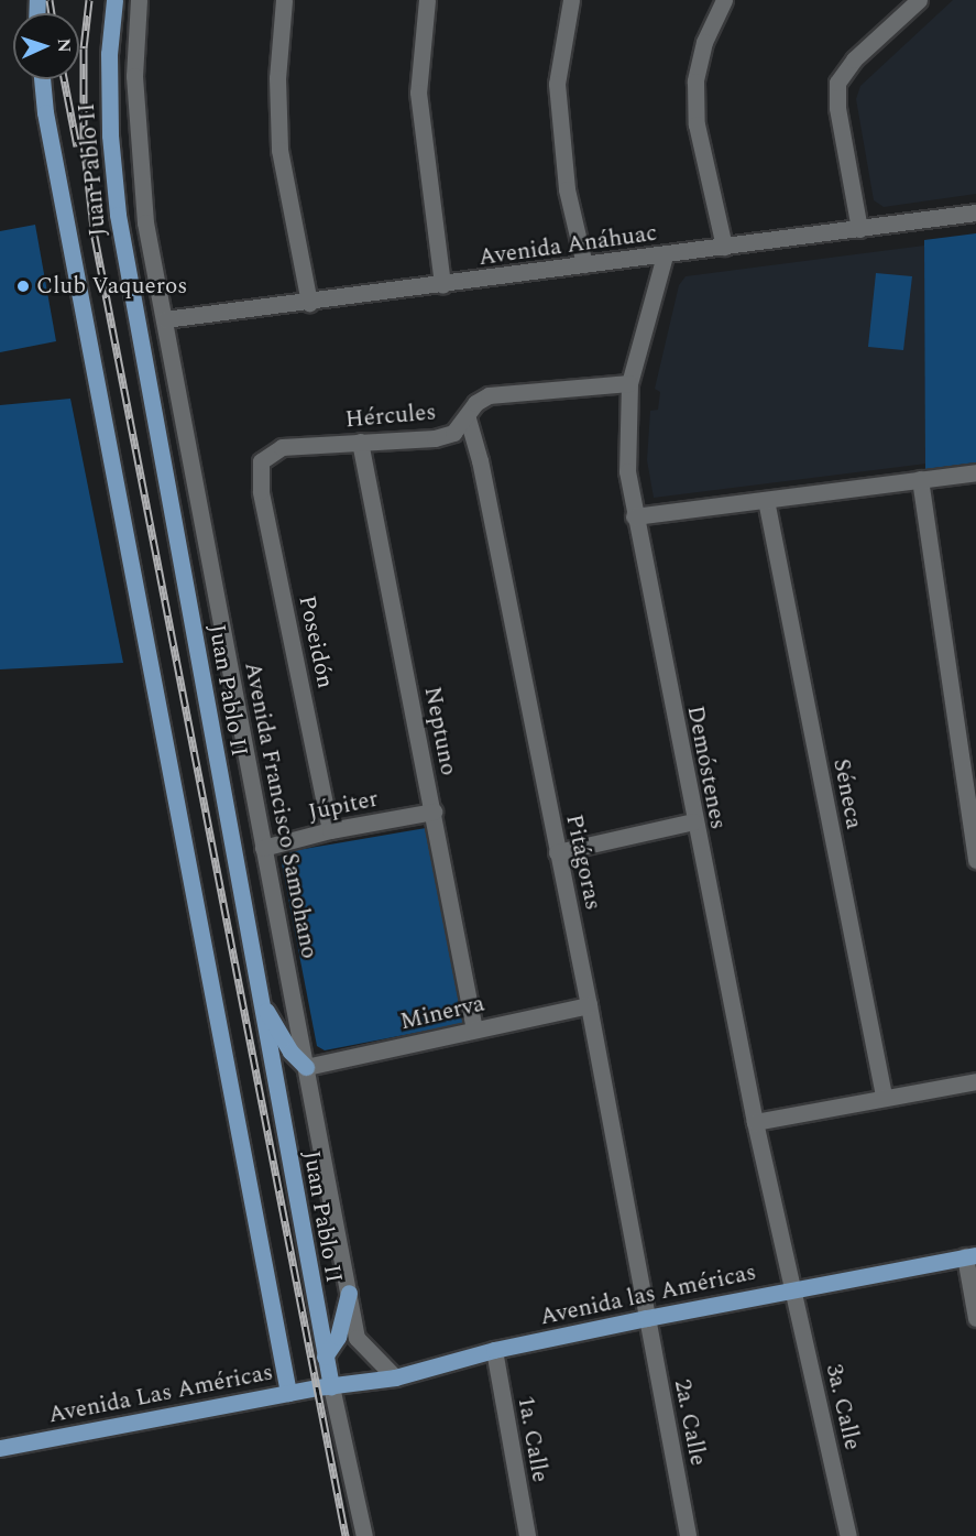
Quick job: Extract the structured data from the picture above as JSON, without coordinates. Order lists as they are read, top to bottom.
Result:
{
  "streets": {
    "main road": ["Juan Pablo II", "Avenida las Américas", "Avenida Las Américas"],
    "street": [
      "Avenida Anáhuac",
      "Hércules",
      "Poseidón",
      "Neptuno",
      "Demóstenes",
      "Séneca",
      "Júpiter",
      "Avenida Francisco Samohano",
      "Pitágoras",
      "Minerva",
      "3a. Calle",
      "2a. Calle",
      "1a. Calle"
    ]
  },
  "crossings": [
    ["Juan Pablo II", "Avenida las Américas"],
    ["Juan Pablo II", "Avenida Las Américas"],
    ["Avenida Anáhuac", "Demóstenes"],
    ["Avenida Anáhuac", "Avenida Francisco Samohano"],
    ["Hércules", "Poseidón"],
    ["Hércules", "Neptuno"],
    ["Hércules", "Demóstenes"],
    ["Hércules", "Pitágoras"],
    ["Poseidón", "Júpiter"],
    ["Neptuno", "Júpiter"],
    ["Neptuno", "Minerva"],
    ["Demóstenes", "Avenida las Américas"],
    ["Demóstenes", "3a. Calle"],
    ["Júpiter", "Avenida Francisco Samohano"],
    ["Avenida Francisco Samohano", "Minerva"],
    ["Avenida Francisco Samohano", "Avenida las Américas"],
    ["Pitágoras", "Minerva"],
    ["Pitágoras", "Avenida las Américas"],
    ["Pitágoras", "2a. Calle"],
    ["Avenida las Américas", "Avenida Las Américas"],
    ["Avenida las Américas", "3a. Calle"],
    ["Avenida las Américas", "2a. Calle"],
    ["Avenida las Américas", "1a. Calle"]
  ],
  "places": ["Club Vaqueros"],
  "north": "right"
}
